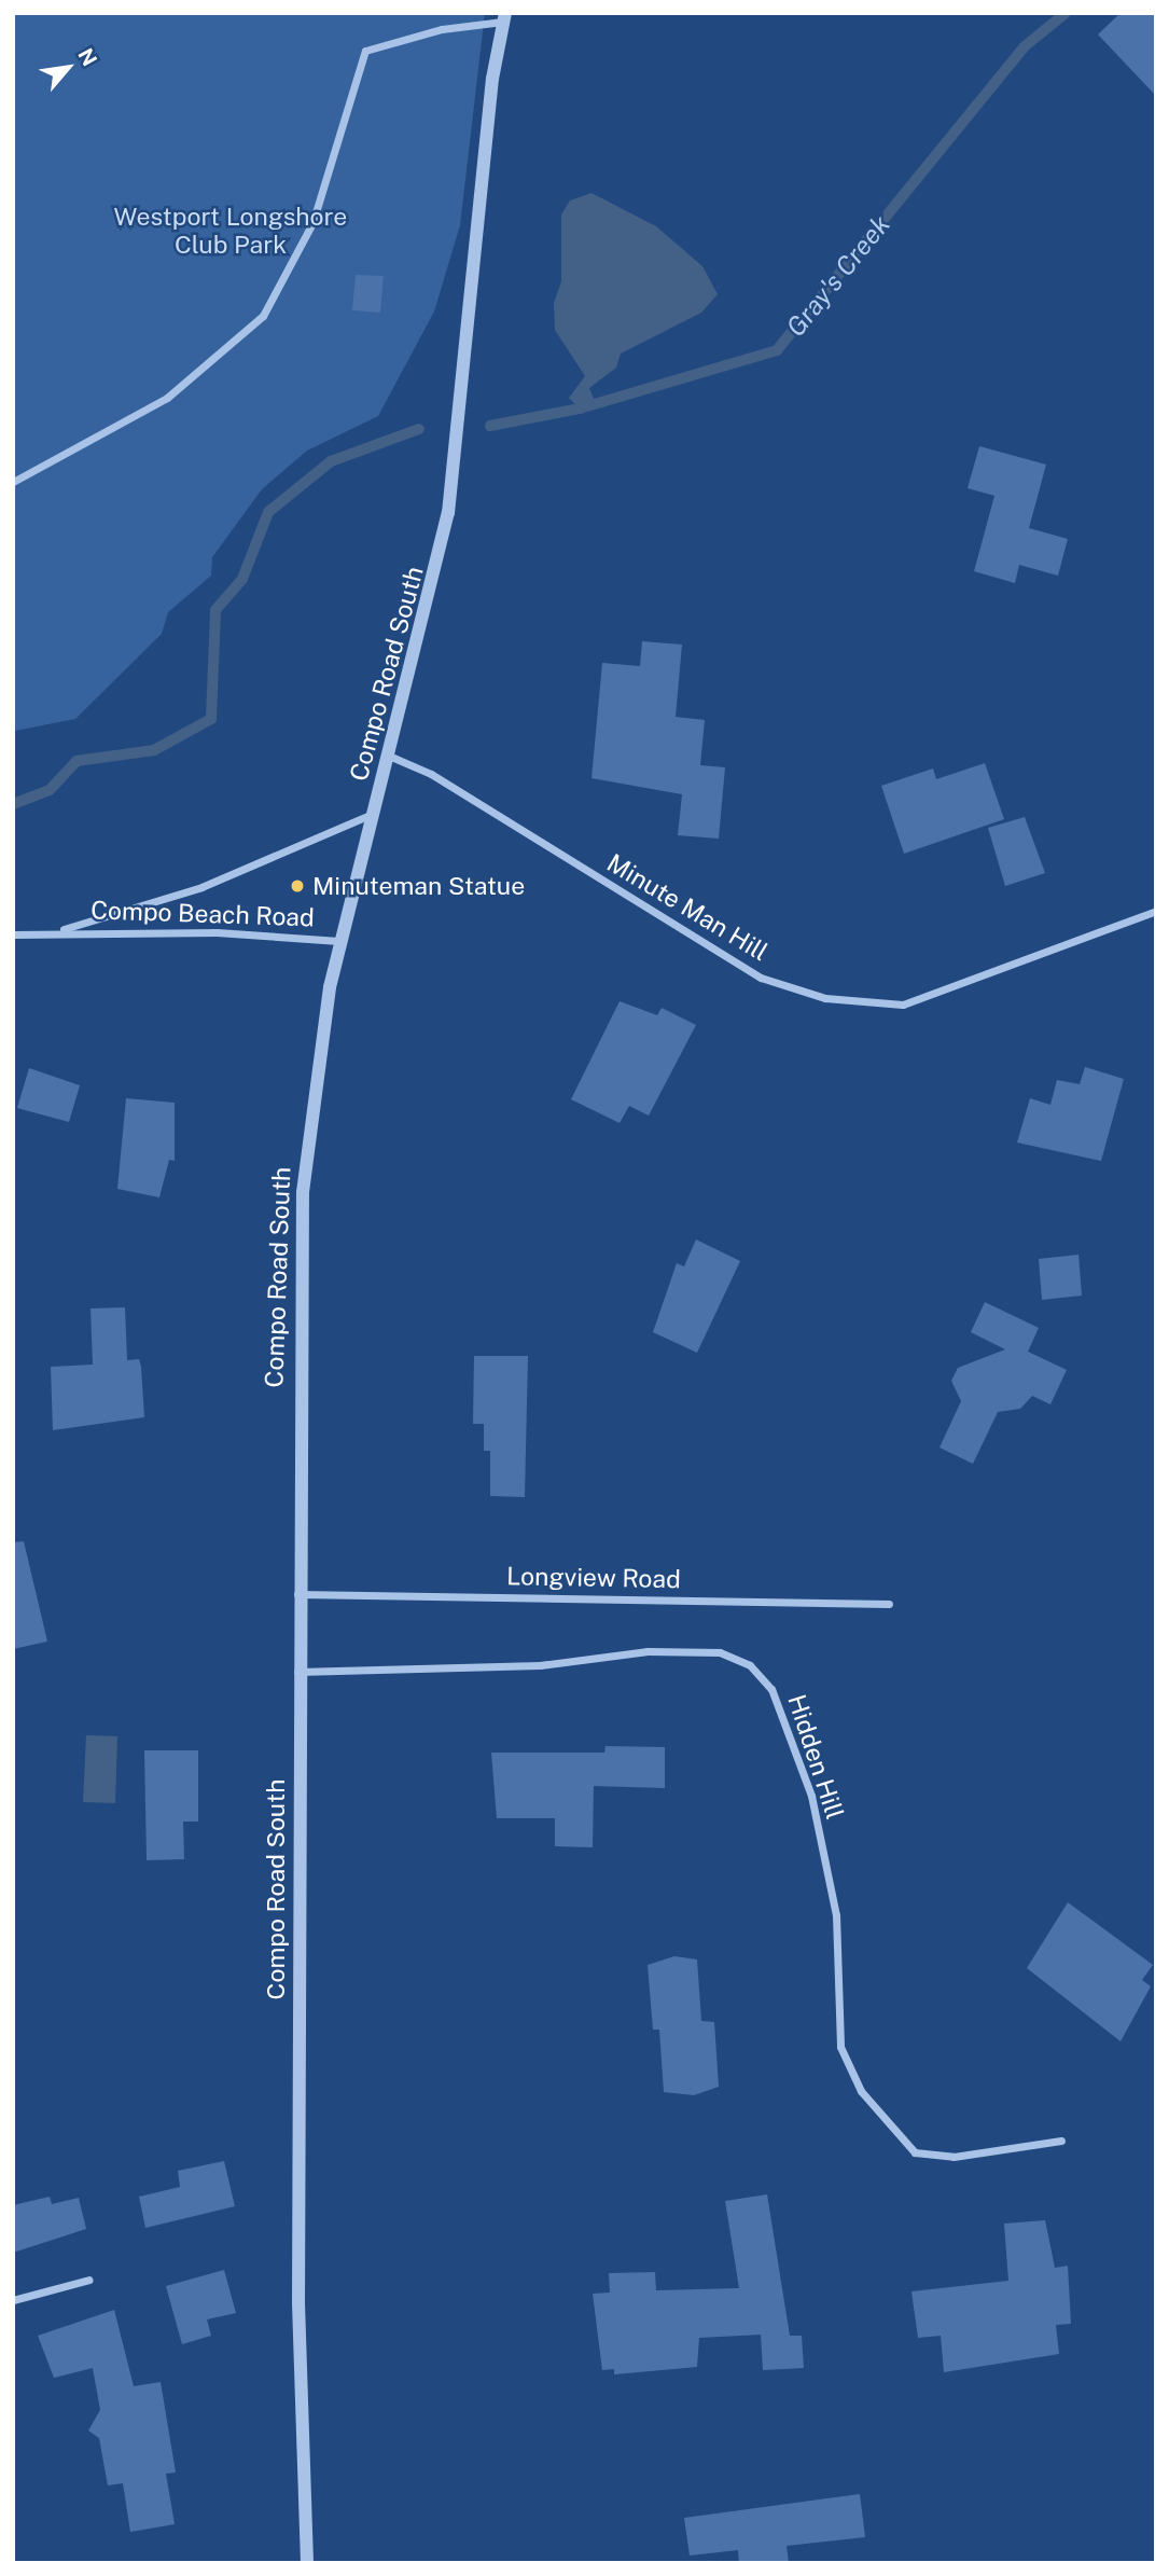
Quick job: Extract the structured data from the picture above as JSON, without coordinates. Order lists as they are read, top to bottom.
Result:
{
  "streets": {
    "street": [
      "Compo Road South",
      "Minute Man Hill",
      "Compo Beach Road",
      "Longview Road",
      "Hidden Hill"
    ]
  },
  "crossings": [
    ["Compo Road South", "Minute Man Hill"],
    ["Compo Road South", "Compo Beach Road"],
    ["Compo Road South", "Longview Road"],
    ["Compo Road South", "Hidden Hill"]
  ],
  "water": ["Gray's Creek"],
  "parks": ["Westport Longshore Club Park"],
  "places": ["Minuteman Statue"],
  "north": "top right"
}
